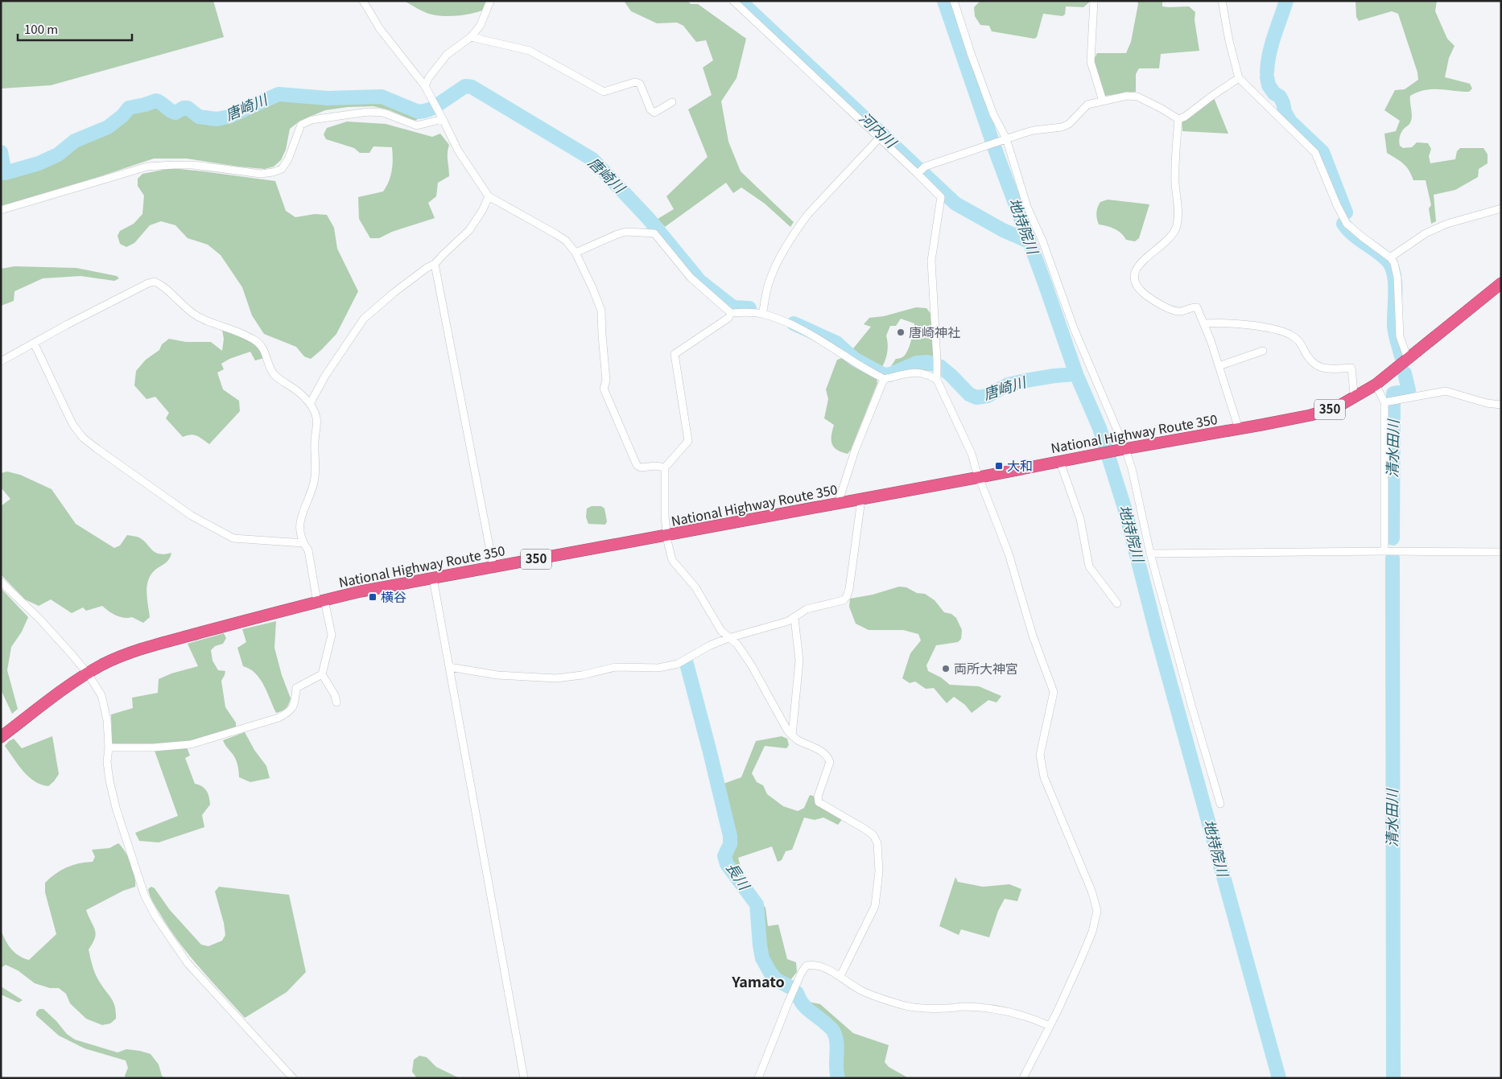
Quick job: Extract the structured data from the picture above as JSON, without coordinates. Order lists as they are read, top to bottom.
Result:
{
  "streets": {
    "highway": ["350", "National Highway Route 350"]
  },
  "districts": ["Yamato"],
  "water": [
    "唐崎川",
    "河内川",
    "地持院川",
    "清水田川",
    "長川"
  ],
  "places": {
    "other": ["唐崎神社", "両所大神宮"],
    "transit": ["大和", "横谷"]
  },
  "scale_bar": "100 m"
}
